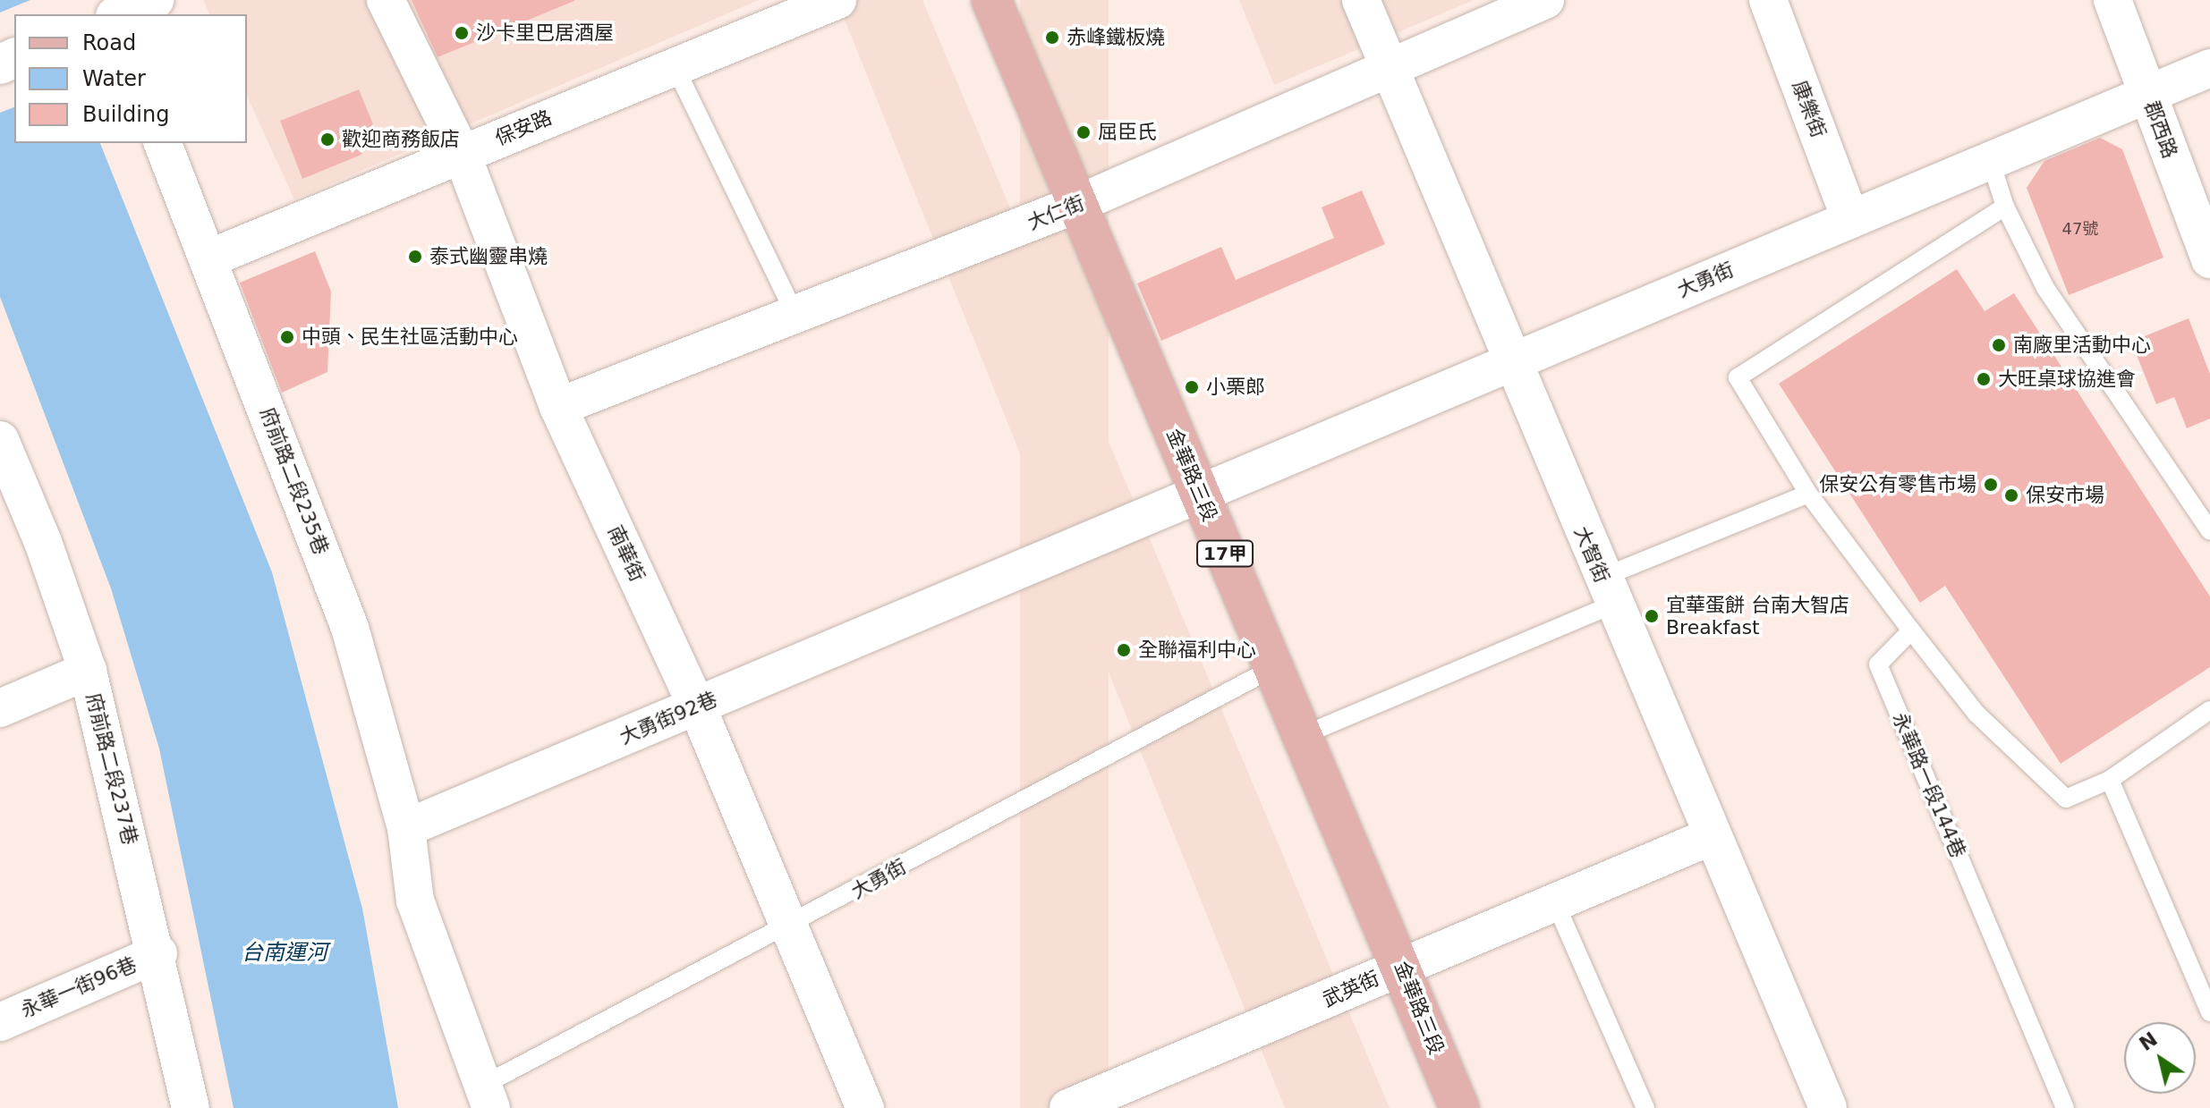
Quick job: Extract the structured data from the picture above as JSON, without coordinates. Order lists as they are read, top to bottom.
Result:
{
  "streets": {
    "main road": ["金華路三段", "17甲"],
    "street": [
      "康樂街",
      "保安路",
      "郡西路",
      "大仁街",
      "大勇街",
      "府前路二段235巷",
      "南華街",
      "大智街",
      "大勇街92巷",
      "府前路二段237巷",
      "永華一街96巷",
      "武英街"
    ],
    "lane": ["永華路一段144巷"]
  },
  "crossings": [
    ["康樂街", "大勇街"],
    ["保安路", "府前路二段235巷"],
    ["保安路", "南華街"],
    ["郡西路", "大勇街"],
    ["大仁街", "金華路三段"],
    ["大仁街", "南華街"],
    ["大仁街", "大智街"],
    ["大勇街", "金華路三段"],
    ["大勇街", "南華街"],
    ["大勇街", "大智街"],
    ["大勇街", "大勇街92巷"],
    ["金華路三段", "大勇街92巷"],
    ["金華路三段", "武英街"],
    ["府前路二段235巷", "大勇街92巷"],
    ["南華街", "大勇街92巷"],
    ["大智街", "武英街"],
    ["府前路二段237巷", "永華一街96巷"]
  ],
  "water": ["台南運河"],
  "places": [
    "沙卡里巴居酒屋",
    "赤峰鐵板燒",
    "屈臣氏",
    "歡迎商務飯店",
    "泰式幽靈串燒",
    "中頭、民生社區活動中心",
    "南廠里活動中心",
    "大旺桌球協進會",
    "小栗郎",
    "保安公有零售市場",
    "保安市場",
    "宜華蛋餅 台南大智店 Breakfast",
    "全聯福利中心"
  ],
  "house_numbers": ["47號"],
  "legend": ["Road", "Water", "Building"],
  "north": "top left"
}
